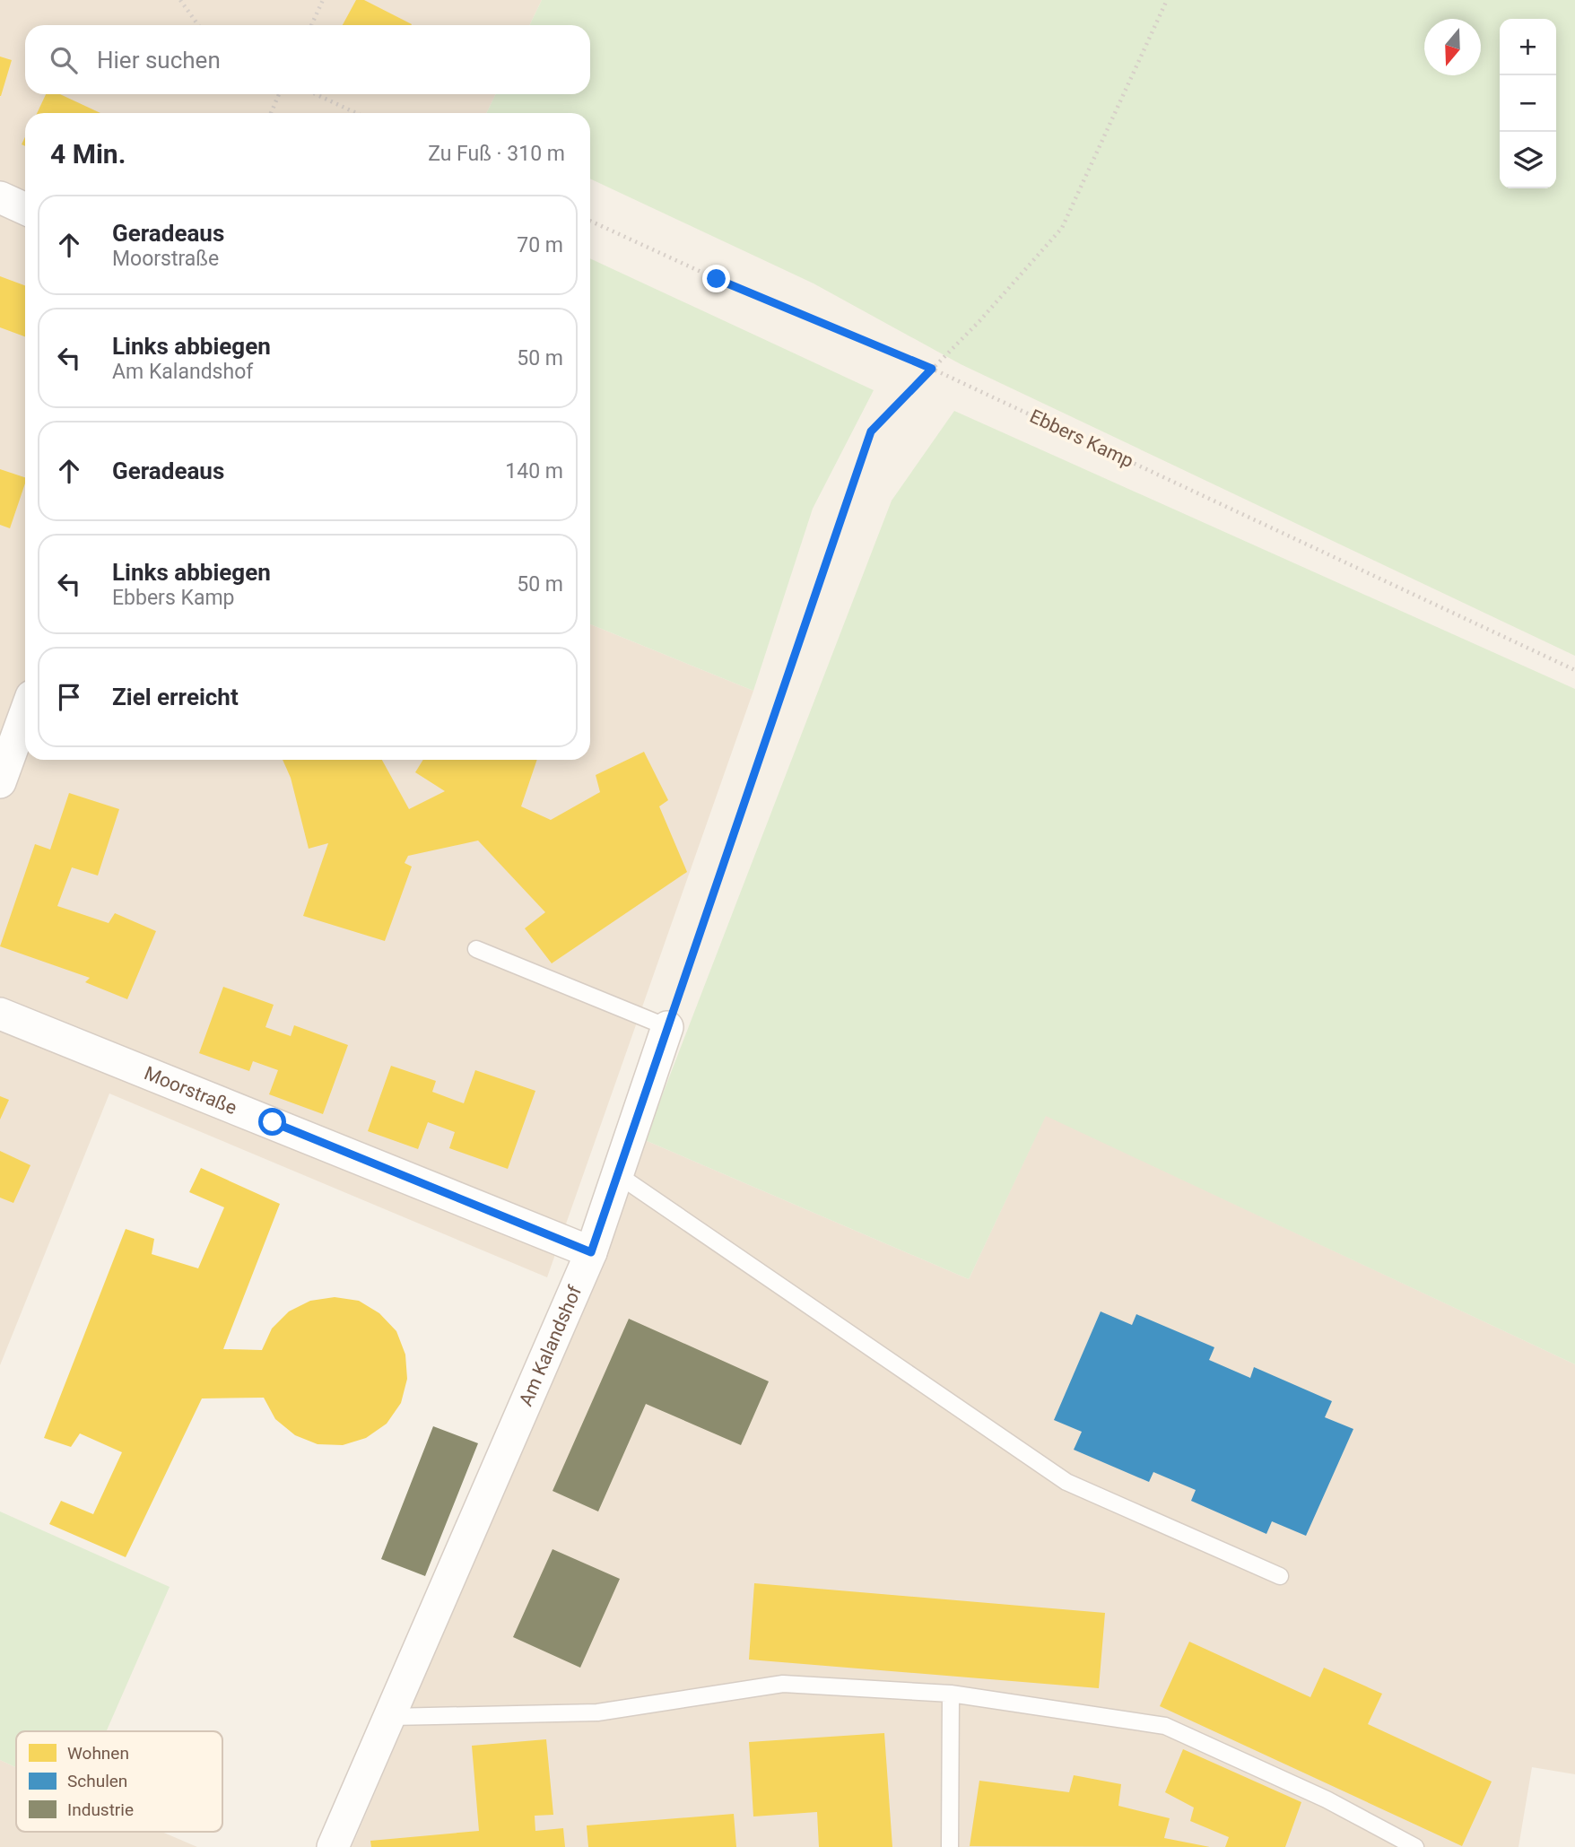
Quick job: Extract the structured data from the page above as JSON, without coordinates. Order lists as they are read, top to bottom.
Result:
{
  "streets": {
    "street": ["Moorstraße", "Am Kalandshof"],
    "path": ["Ebbers Kamp"]
  },
  "crossings": [
    ["Moorstraße", "Am Kalandshof"]
  ],
  "legend": ["Wohnen", "Schulen", "Industrie"],
  "north": "bottom",
  "page": {
    "map_buttons": ["+", "−"],
    "search": "Hier suchen",
    "heading": ["4 Min.", "Zu Fuß · 310 m"],
    "list": [
      ["Geradeaus", "Moorstraße", "70 m"],
      ["Links abbiegen", "Am Kalandshof", "50 m"],
      ["Geradeaus", "140 m"],
      ["Links abbiegen", "Ebbers Kamp", "50 m"],
      "Ziel erreicht"
    ]
  }
}
